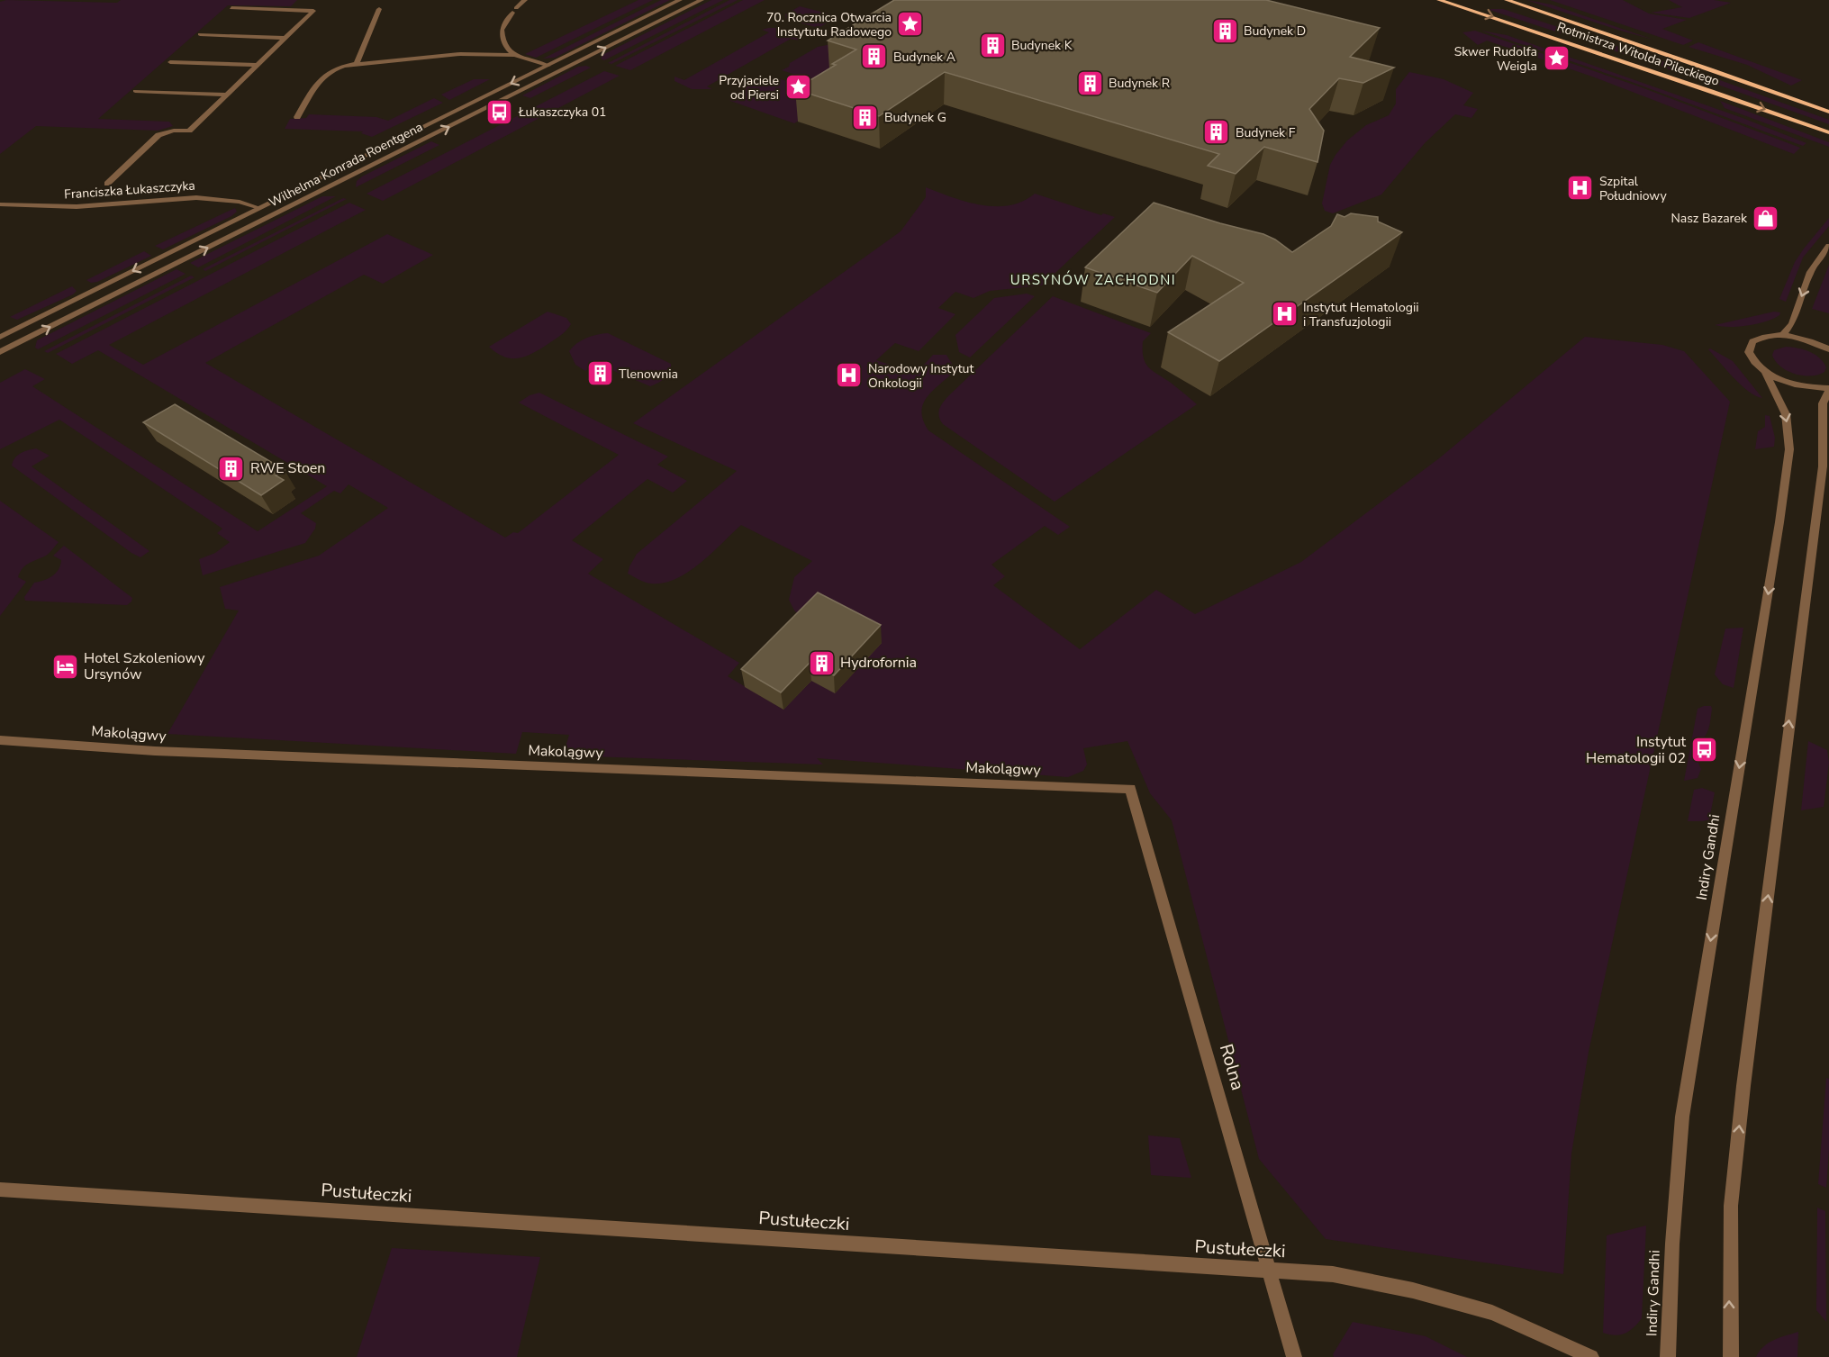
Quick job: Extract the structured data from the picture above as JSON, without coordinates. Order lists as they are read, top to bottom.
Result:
{
  "streets": {
    "main road": ["Rotmistrza Witolda Pileckiego"],
    "street": [
      "Wilhelma Konrada Roentgena",
      "Franciszka Łukaszczyka",
      "Makolągwy",
      "Indiry Gandhi",
      "Rolna",
      "Pustułeczki"
    ]
  },
  "crossings": [
    ["Wilhelma Konrada Roentgena", "Franciszka Łukaszczyka"],
    ["Makolągwy", "Rolna"],
    ["Rolna", "Pustułeczki"]
  ],
  "districts": ["URSYNÓW ZACHODNI"],
  "places": {
    "place": ["70. Rocznica Otwarcia Instytutu Radowego", "Skwer Rudolfa Weigla", "Przyjaciele od Piersi"],
    "building": [
      "Budynek D",
      "Budynek K",
      "Budynek A",
      "Budynek R",
      "Budynek G",
      "Budynek F",
      "Tlenownia",
      "RWE Stoen",
      "Hydrofornia"
    ],
    "bus stop": ["Łukaszczyka 01", "Instytut Hematologii 02"],
    "hospital": ["Szpital Południowy", "Instytut Hematologii i Transfuzjologii", "Narodowy Instytut Onkologii"],
    "shop": ["Nasz Bazarek"],
    "hotel": ["Hotel Szkoleniowy Ursynów"]
  }
}
